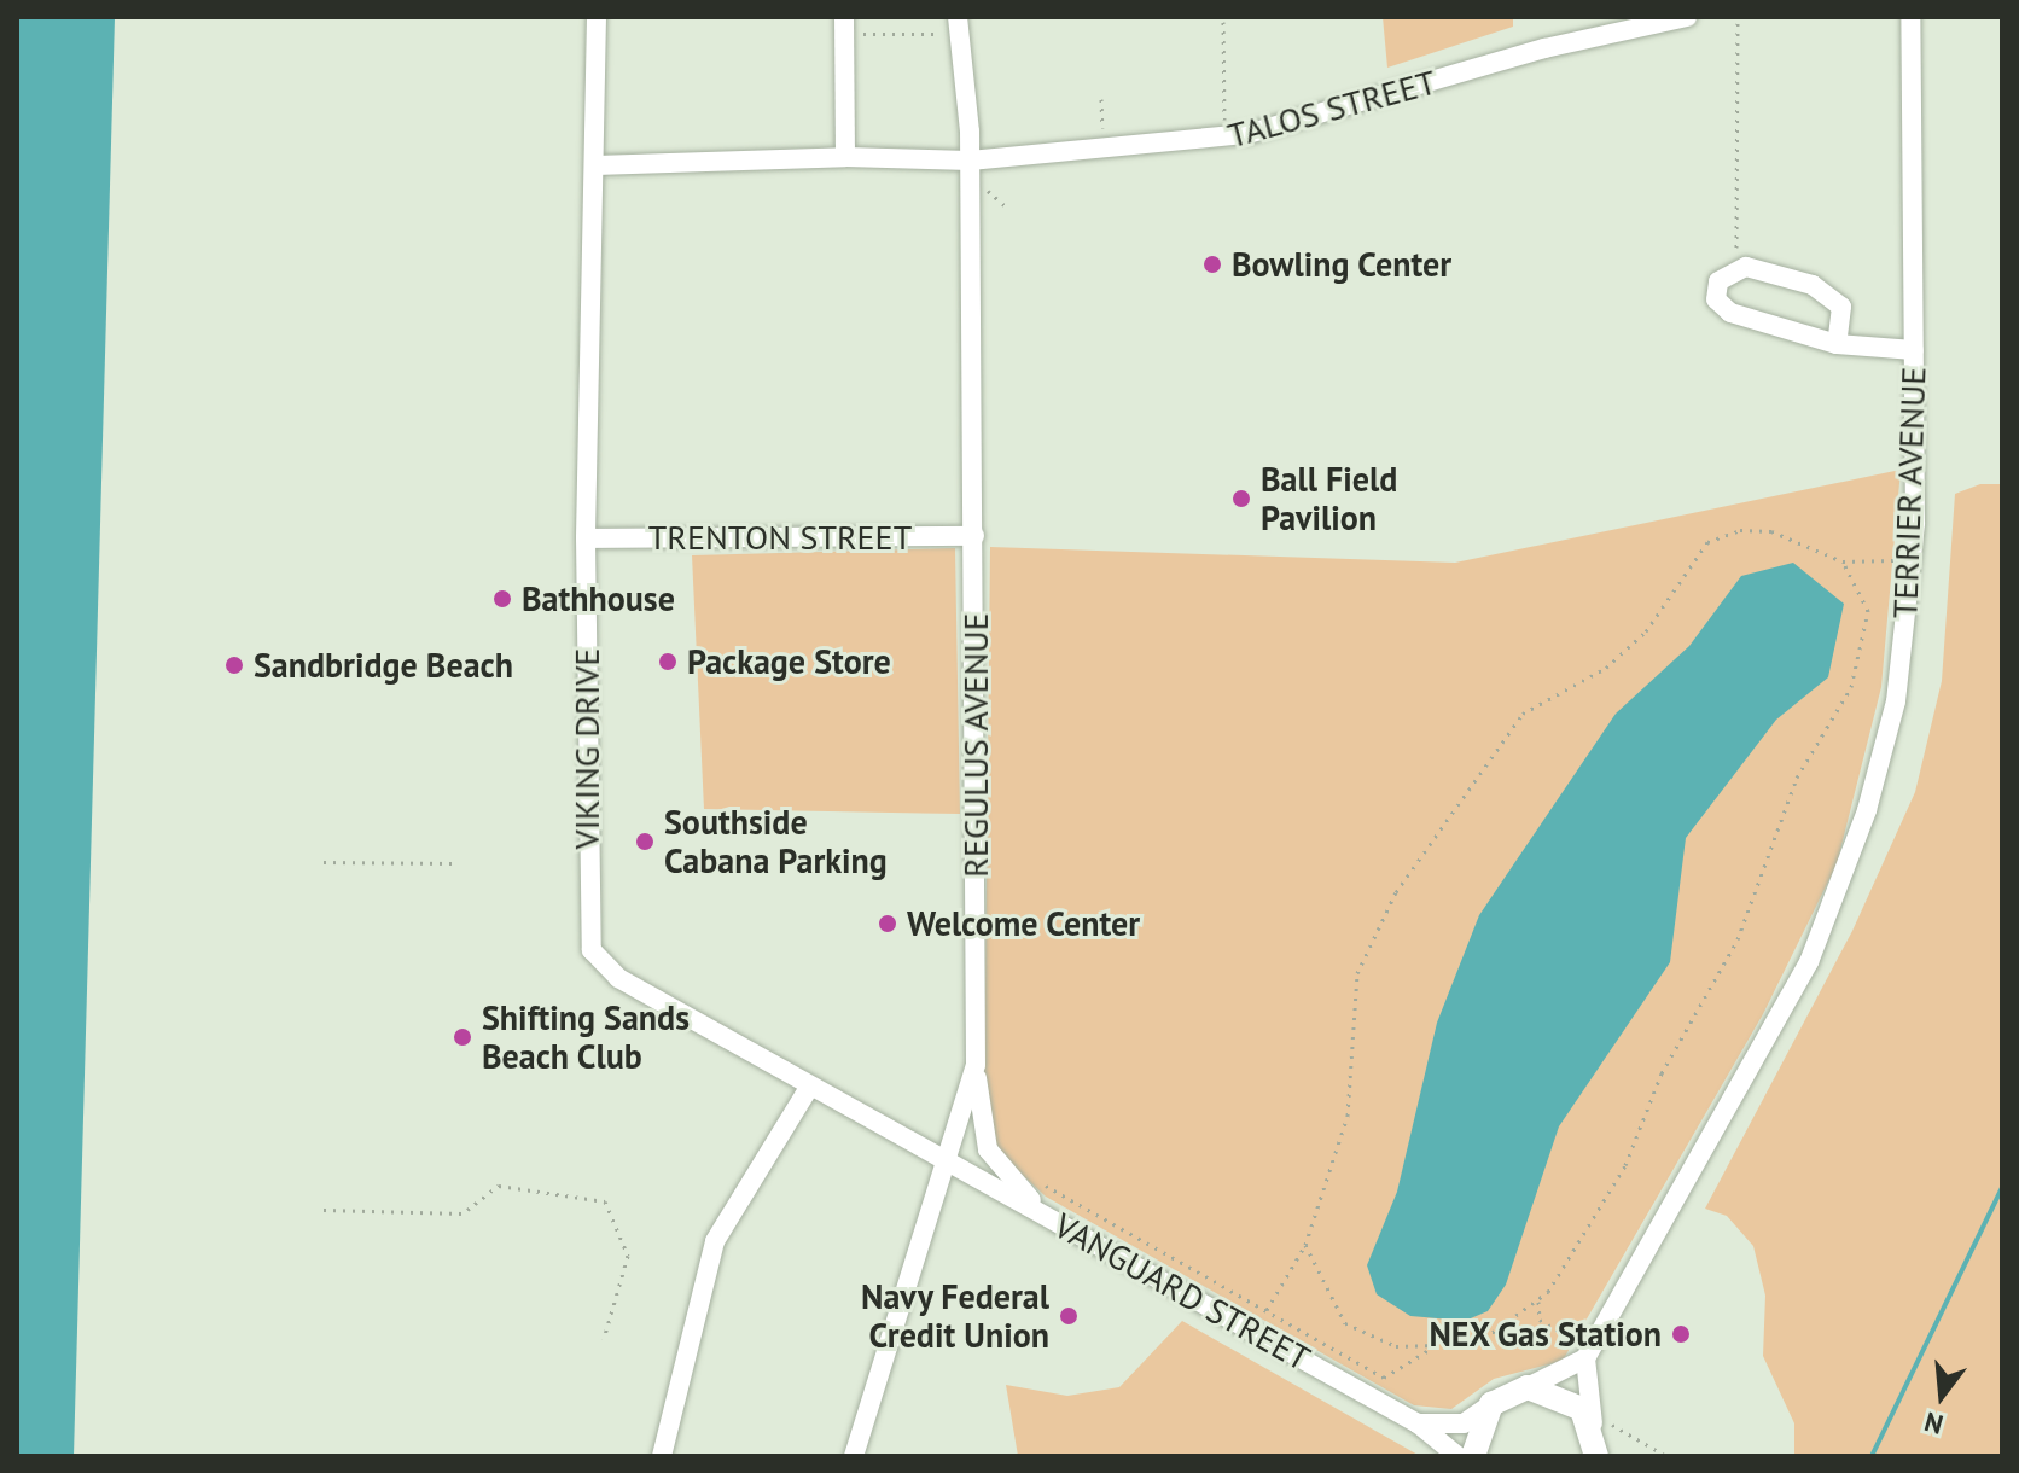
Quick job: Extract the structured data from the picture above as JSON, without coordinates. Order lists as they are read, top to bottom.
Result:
{
  "streets": {
    "street": [
      "TALOS STREET",
      "TERRIER AVENUE",
      "TRENTON STREET",
      "REGULUS AVENUE",
      "VIKING DRIVE",
      "VANGUARD STREET"
    ]
  },
  "crossings": [
    ["TALOS STREET", "REGULUS AVENUE"],
    ["TALOS STREET", "VIKING DRIVE"],
    ["TRENTON STREET", "REGULUS AVENUE"],
    ["TRENTON STREET", "VIKING DRIVE"],
    ["REGULUS AVENUE", "VIKING DRIVE"],
    ["REGULUS AVENUE", "VANGUARD STREET"],
    ["VIKING DRIVE", "VANGUARD STREET"]
  ],
  "places": [
    "Bowling Center",
    "Ball Field Pavilion",
    "Bathhouse",
    "Package Store",
    "Sandbridge Beach",
    "Southside Cabana Parking",
    "Welcome Center",
    "Shifting Sands Beach Club",
    "Navy Federal Credit Union",
    "NEX Gas Station"
  ],
  "north": "bottom"
}
